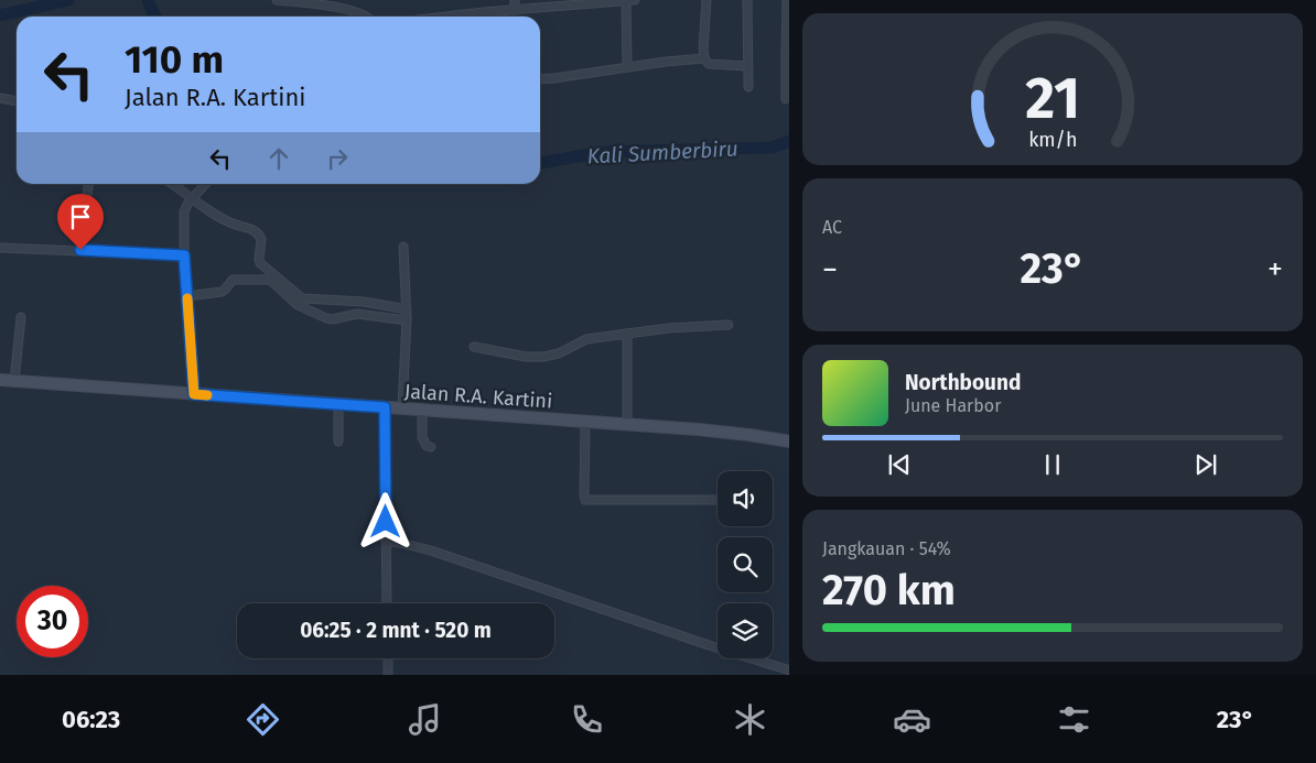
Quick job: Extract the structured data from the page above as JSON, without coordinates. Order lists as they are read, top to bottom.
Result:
{
  "streets": {
    "main road": ["Jalan R.A. Kartini"]
  },
  "water": ["Kali Sumberbiru"],
  "page": {
    "turn": ["110 m", "Jalan R.A. Kartini"],
    "tile": [
      "AC",
      ["Jangkauan · 54%", "270 km"]
    ],
    "heat": ["−", "23°", "+"],
    "song": ["Northbound", "June Harbor"],
    "limit": "30",
    "trip": "06:25 · 2 mnt · 520 m",
    "tabs": ["06:23", "23°"],
    "gauge": ["21", "km/h"]
  }
}
